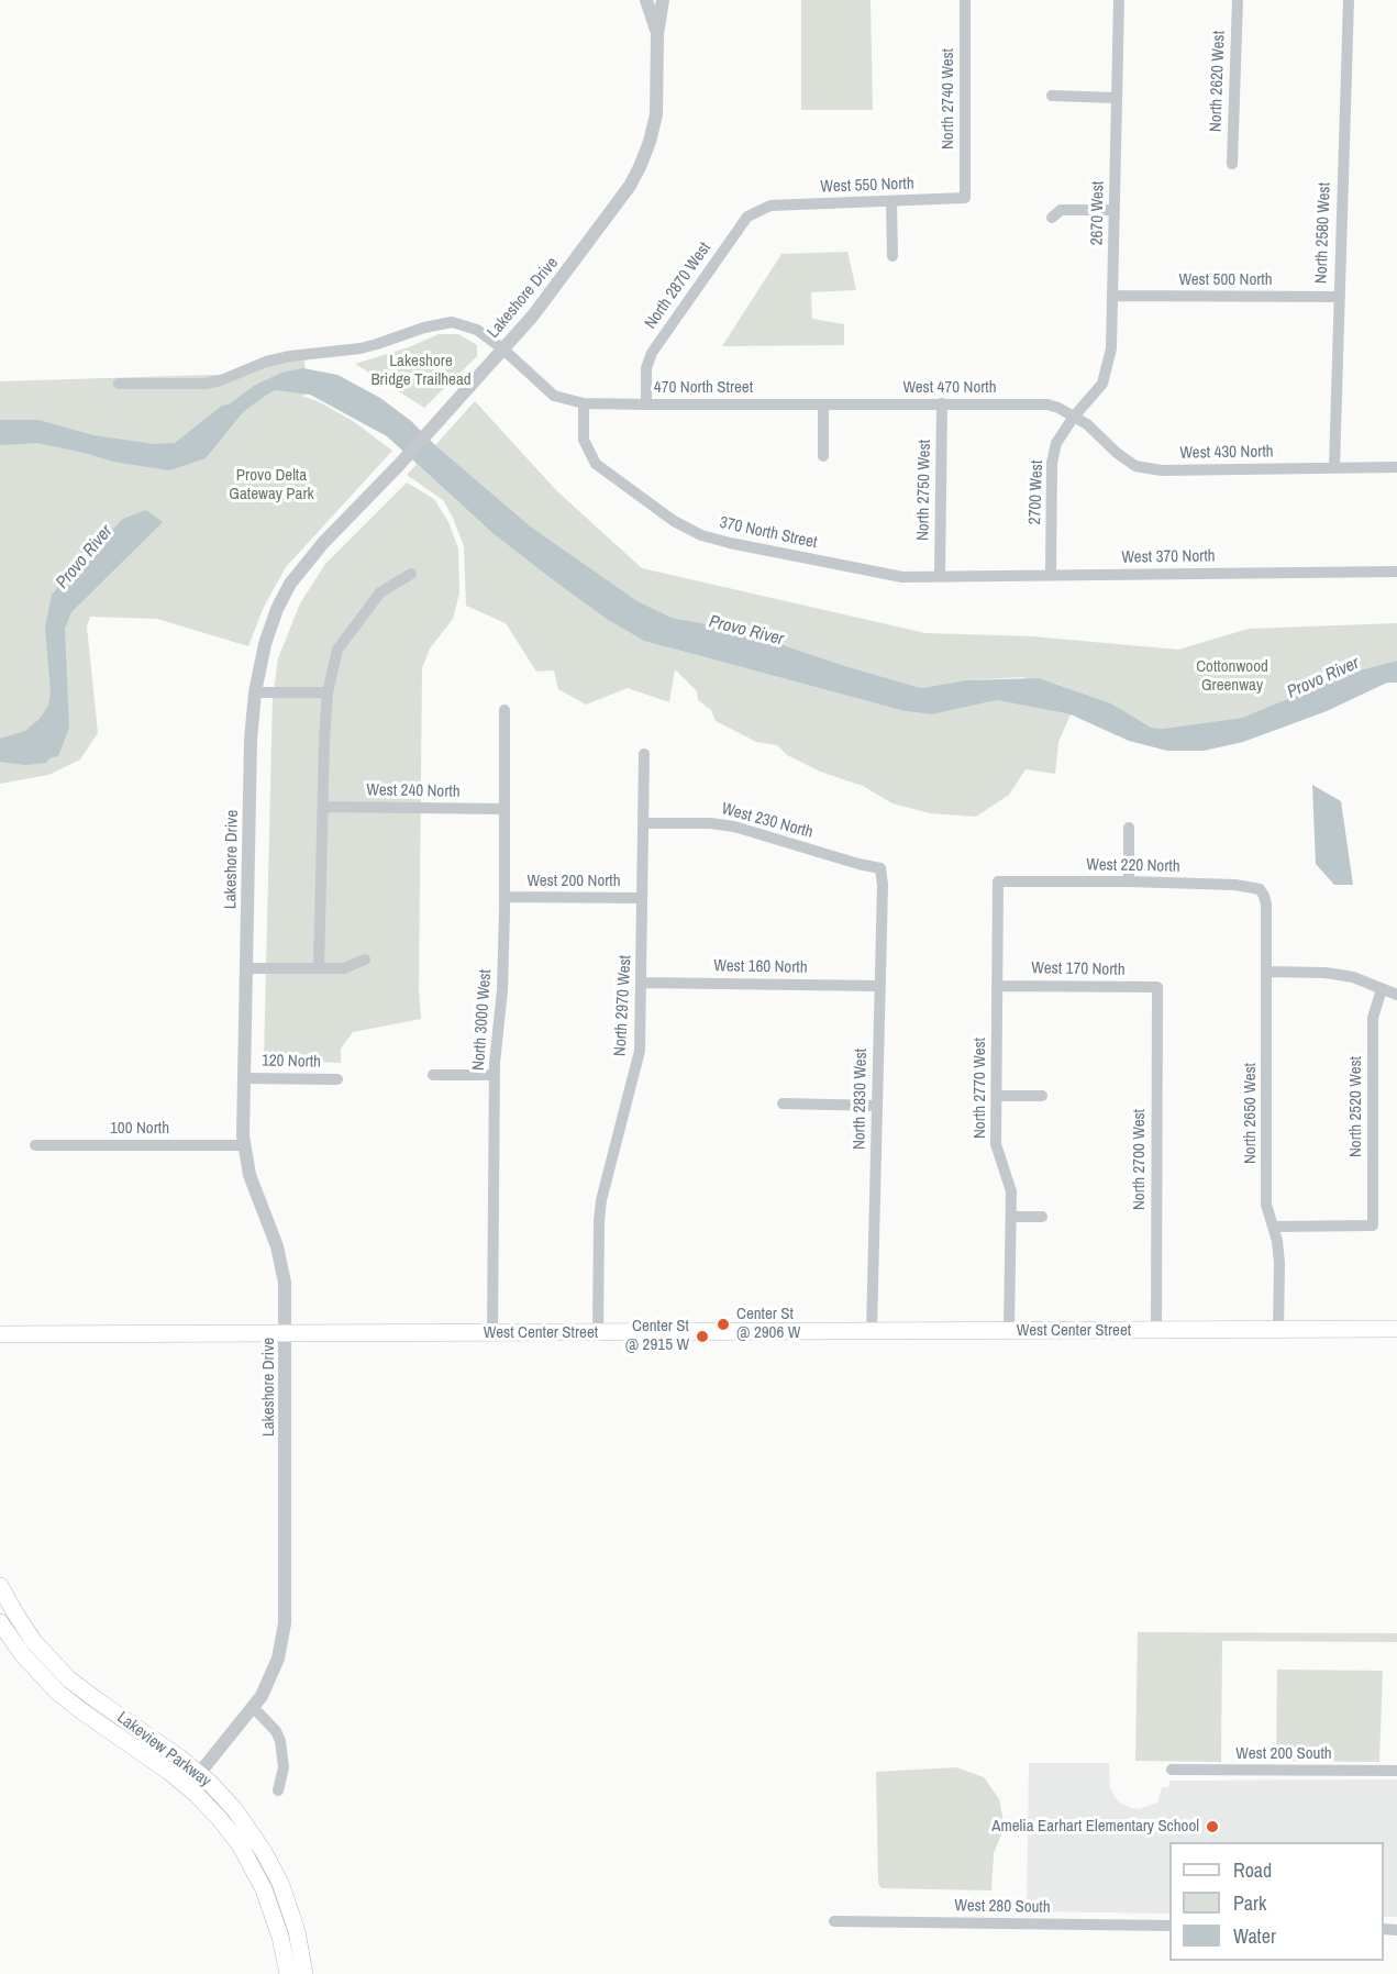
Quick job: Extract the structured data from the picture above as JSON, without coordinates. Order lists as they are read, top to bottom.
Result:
{
  "streets": {
    "main road": ["West Center Street", "Lakeview Parkway"],
    "street": [
      "North 2620 West",
      "North 2740 West",
      "West 550 North",
      "2670 West",
      "North 2580 West",
      "West 500 North",
      "North 2870 West",
      "Lakeshore Drive",
      "470 North Street",
      "West 470 North",
      "West 430 North",
      "North 2750 West",
      "2700 West",
      "370 North Street",
      "West 370 North",
      "West 240 North",
      "West 230 North",
      "West 220 North",
      "West 200 North",
      "West 160 North",
      "West 170 North",
      "North 2970 West",
      "North 3000 West",
      "120 North",
      "North 2770 West",
      "North 2830 West",
      "North 2520 West",
      "North 2650 West",
      "100 North",
      "North 2700 West",
      "West 200 South",
      "West 280 South"
    ]
  },
  "crossings": [
    ["North 2740 West", "West 550 North"],
    ["West 550 North", "North 2870 West"],
    ["2670 West", "West 500 North"],
    ["2670 West", "West 470 North"],
    ["2670 West", "West 430 North"],
    ["2670 West", "2700 West"],
    ["North 2580 West", "West 500 North"],
    ["North 2580 West", "West 430 North"],
    ["North 2870 West", "470 North Street"],
    ["Lakeshore Drive", "120 North"],
    ["Lakeshore Drive", "100 North"],
    ["Lakeshore Drive", "West Center Street"],
    ["Lakeshore Drive", "Lakeview Parkway"],
    ["470 North Street", "West 470 North"],
    ["470 North Street", "370 North Street"],
    ["West 470 North", "West 430 North"],
    ["West 470 North", "North 2750 West"],
    ["West 470 North", "2700 West"],
    ["West 430 North", "2700 West"],
    ["North 2750 West", "370 North Street"],
    ["North 2750 West", "West 370 North"],
    ["2700 West", "West 370 North"],
    ["370 North Street", "West 370 North"],
    ["West 240 North", "North 3000 West"],
    ["West 230 North", "North 2970 West"],
    ["West 230 North", "North 2830 West"],
    ["West 220 North", "North 2770 West"],
    ["West 220 North", "North 2650 West"],
    ["West 200 North", "North 2970 West"],
    ["West 200 North", "North 3000 West"],
    ["West 160 North", "North 2970 West"],
    ["West 160 North", "North 2830 West"],
    ["West 170 North", "North 2770 West"],
    ["West 170 North", "North 2700 West"],
    ["North 2970 West", "West Center Street"],
    ["North 3000 West", "West Center Street"],
    ["North 2770 West", "West Center Street"],
    ["North 2830 West", "West Center Street"],
    ["North 2520 West", "North 2650 West"],
    ["North 2650 West", "West Center Street"],
    ["North 2700 West", "West Center Street"]
  ],
  "water": ["Provo River"],
  "parks": ["Lakeshore Bridge Trailhead", "Provo Delta Gateway Park", "Cottonwood Greenway"],
  "places": ["Center St @ 2906 W", "Center St @ 2915 W", "Amelia Earhart Elementary School"],
  "legend": ["Road", "Park", "Water"]
}
